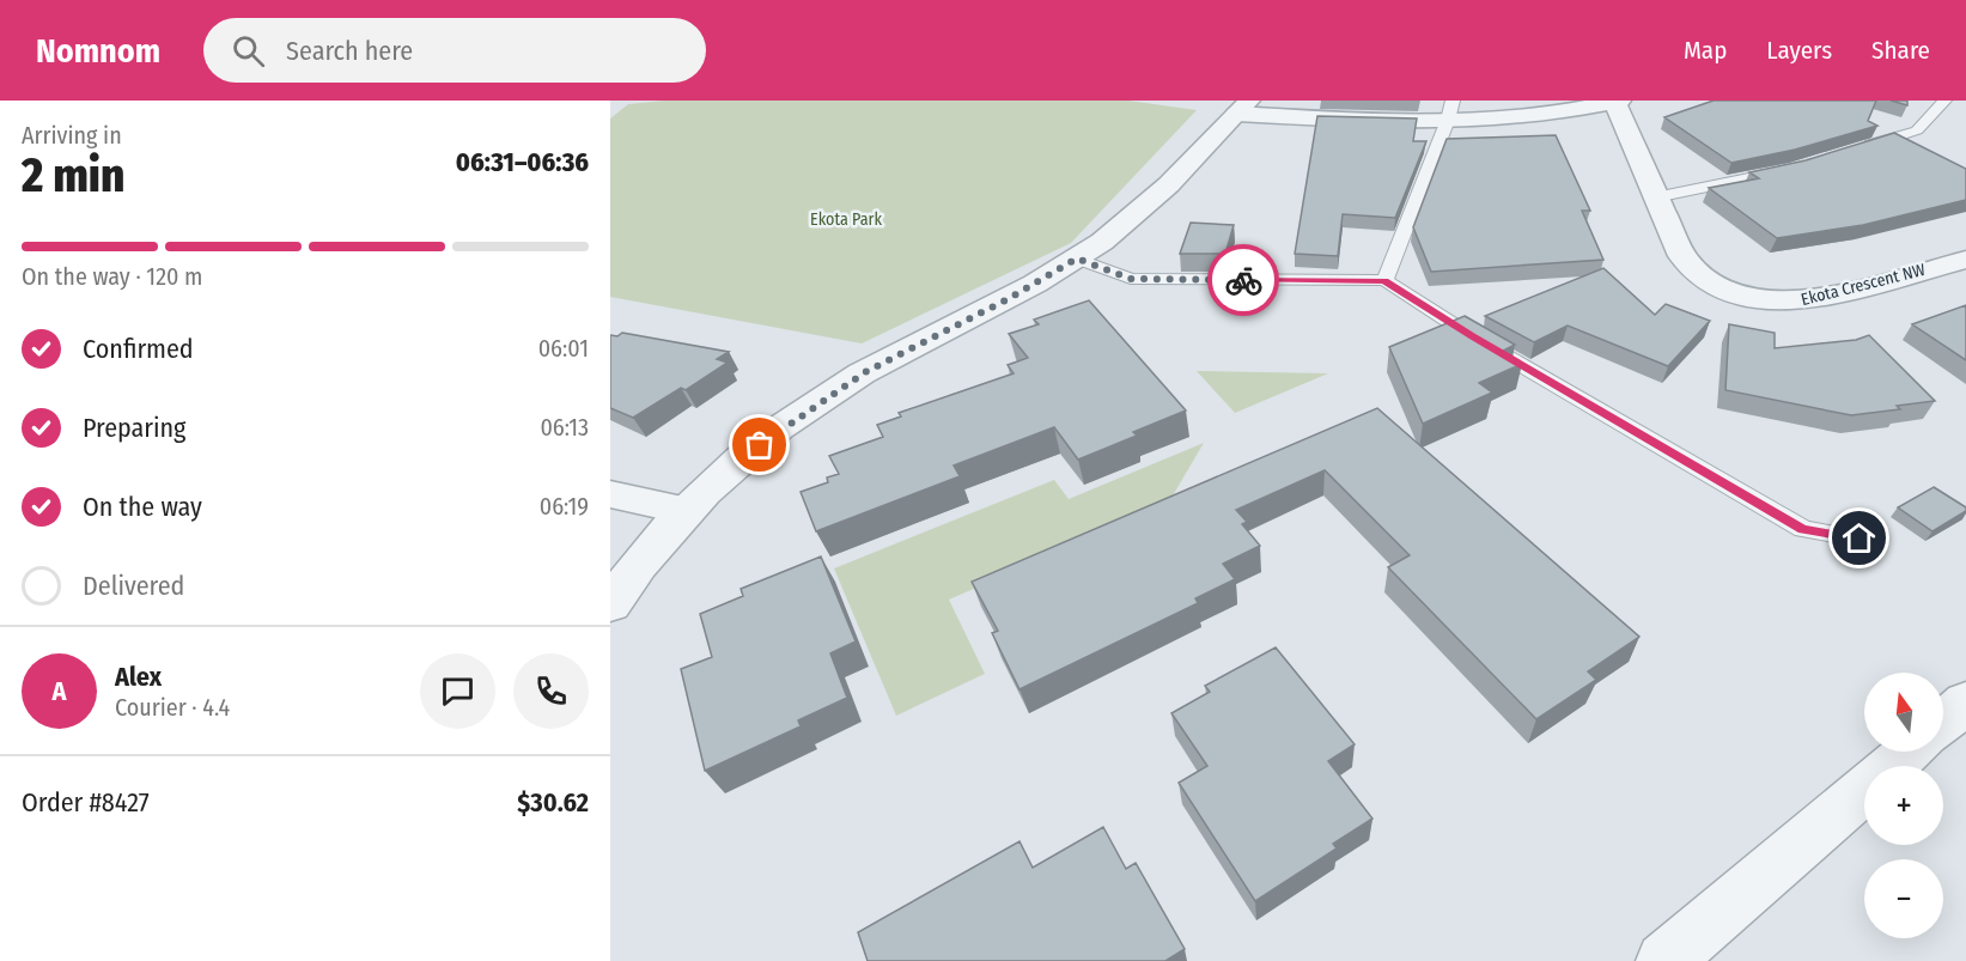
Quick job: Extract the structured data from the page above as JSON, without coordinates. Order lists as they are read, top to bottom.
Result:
{
  "streets": {
    "street": ["Ekota Crescent NW"]
  },
  "parks": ["Ekota Park"],
  "north": "top",
  "page": {
    "header": "Nomnom",
    "search": "Search here",
    "nav": ["Map", "Layers", "Share"],
    "heading": ["2 min", "Arriving in", "06:31–06:36"],
    "panel": [
      "Alex",
      "Courier · 4.4",
      "Order #8427",
      "$30.62"
    ],
    "bar": "On the way · 120 m",
    "list": [
      ["Confirmed", "06:01"],
      ["Preparing", "06:13"],
      ["On the way", "06:19"],
      "Delivered"
    ],
    "round": "A",
    "map_buttons": ["+", "−"]
  }
}
